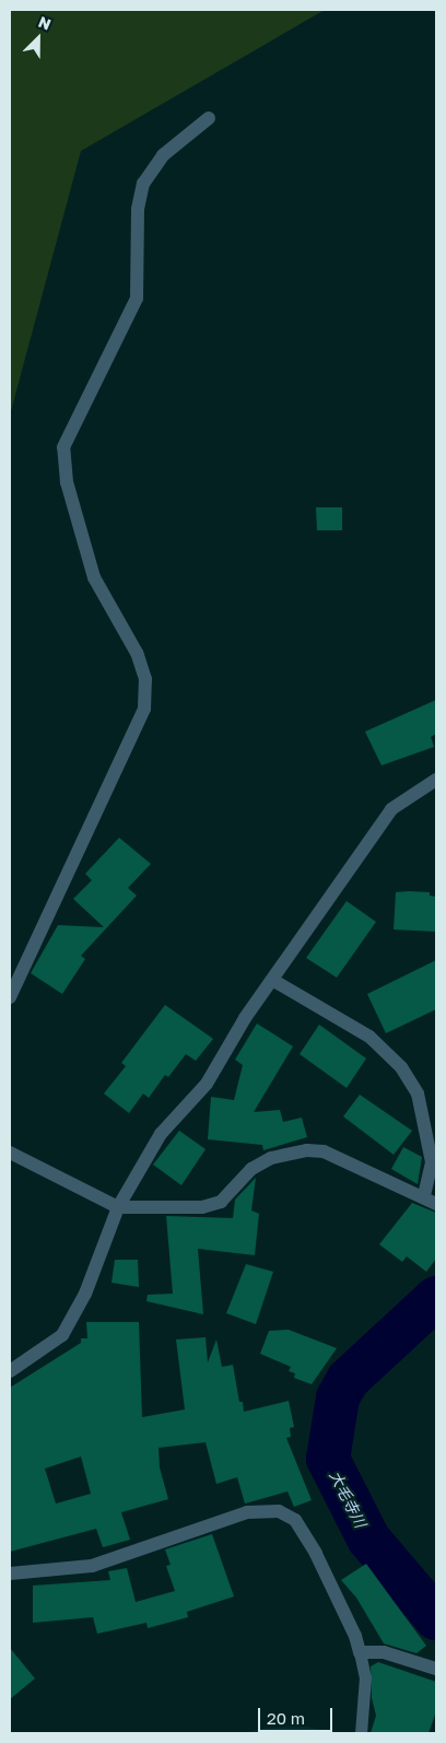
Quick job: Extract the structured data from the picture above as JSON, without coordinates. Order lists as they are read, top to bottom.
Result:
{
  "water": ["大毛寺川"],
  "scale_bar": "20 m",
  "north": "top right"
}
